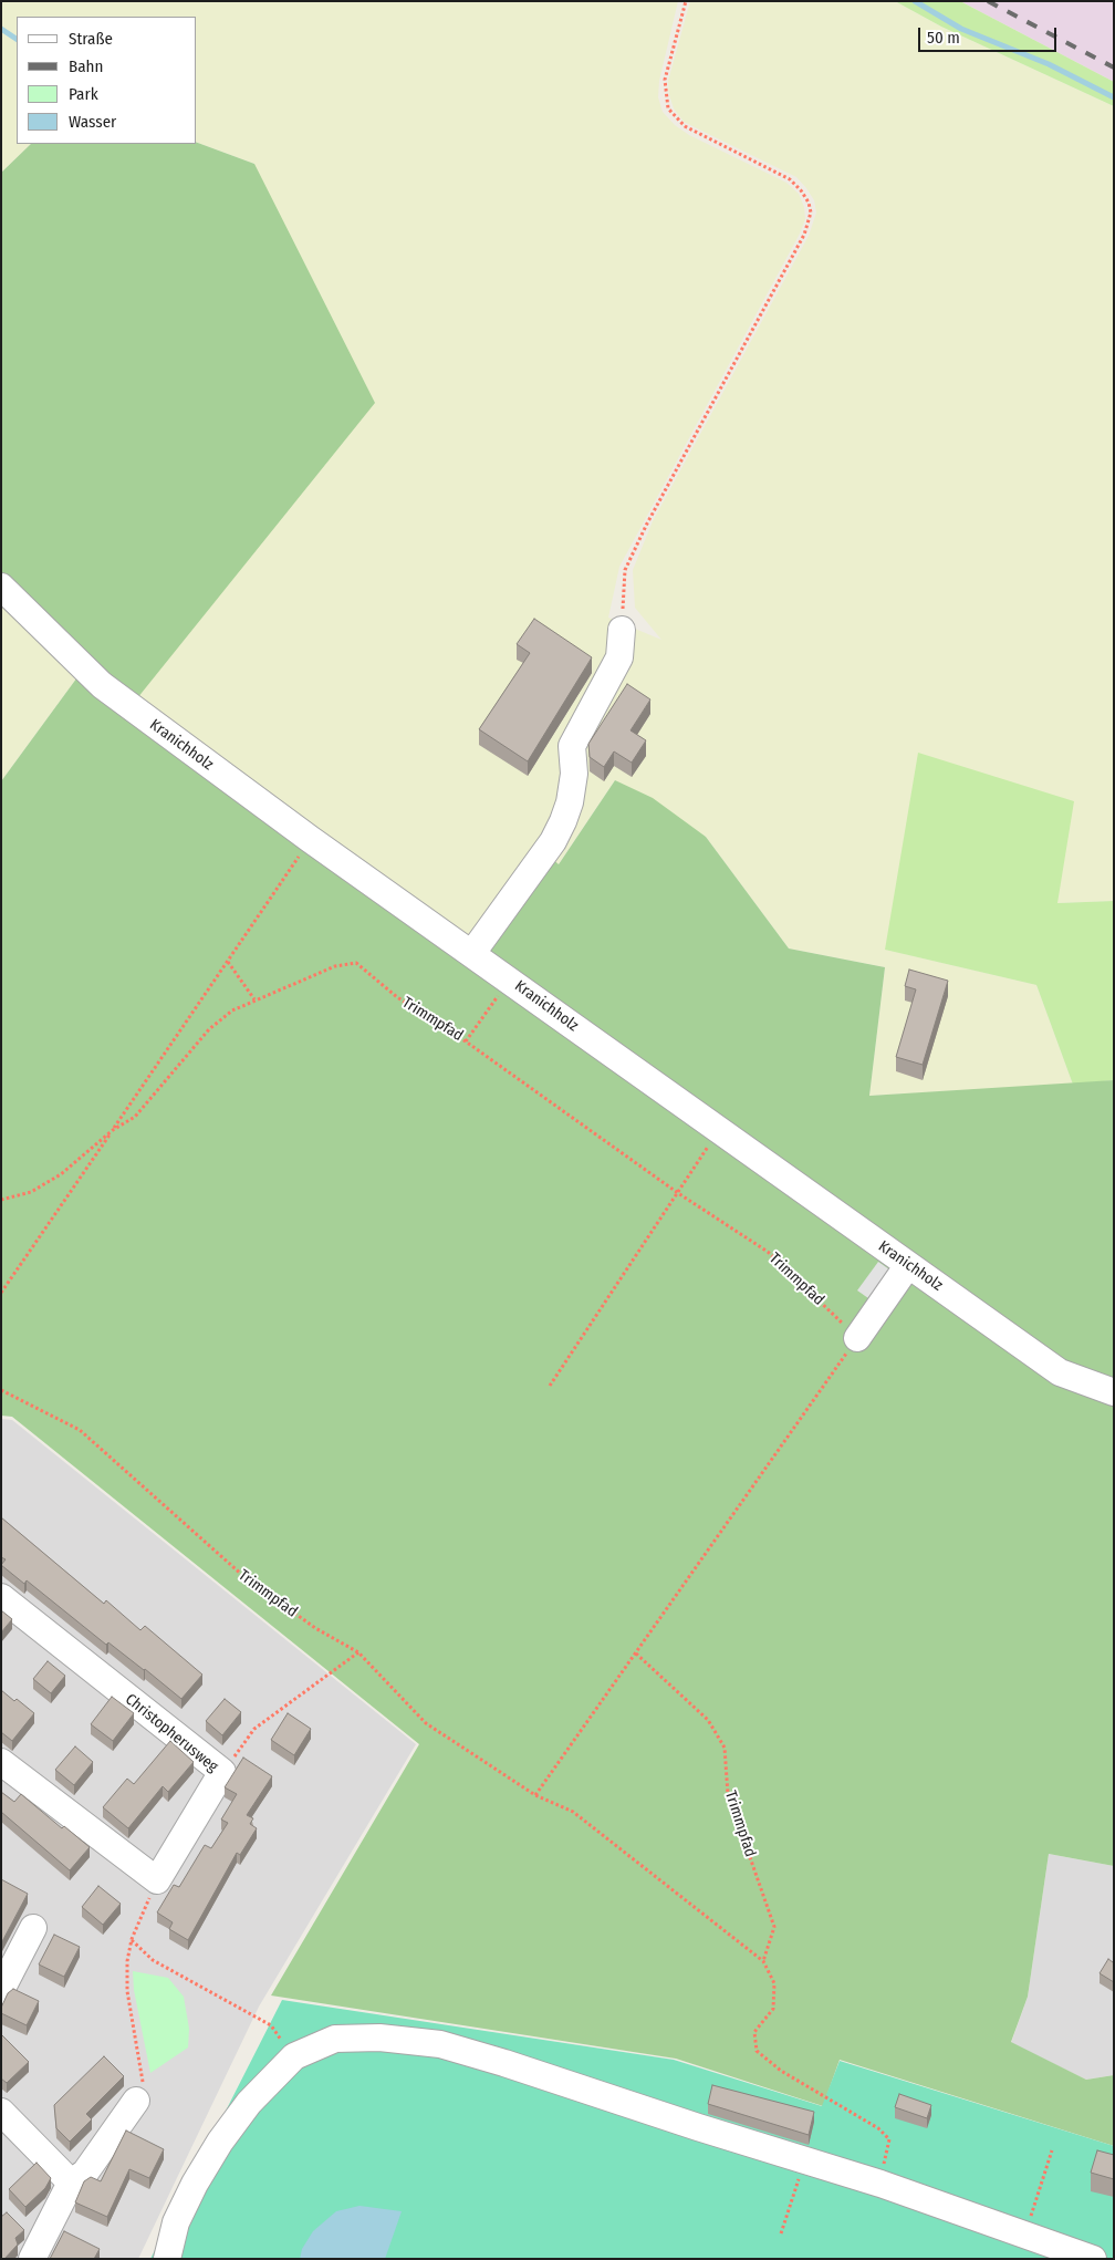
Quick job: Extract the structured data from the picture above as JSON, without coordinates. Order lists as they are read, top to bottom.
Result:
{
  "streets": {
    "street": ["Kranichholz", "Christopherusweg"],
    "path": ["Trimmpfad"]
  },
  "legend": [
    "Straße",
    "Bahn",
    "Park",
    "Wasser"
  ],
  "scale_bar": "50 m"
}
